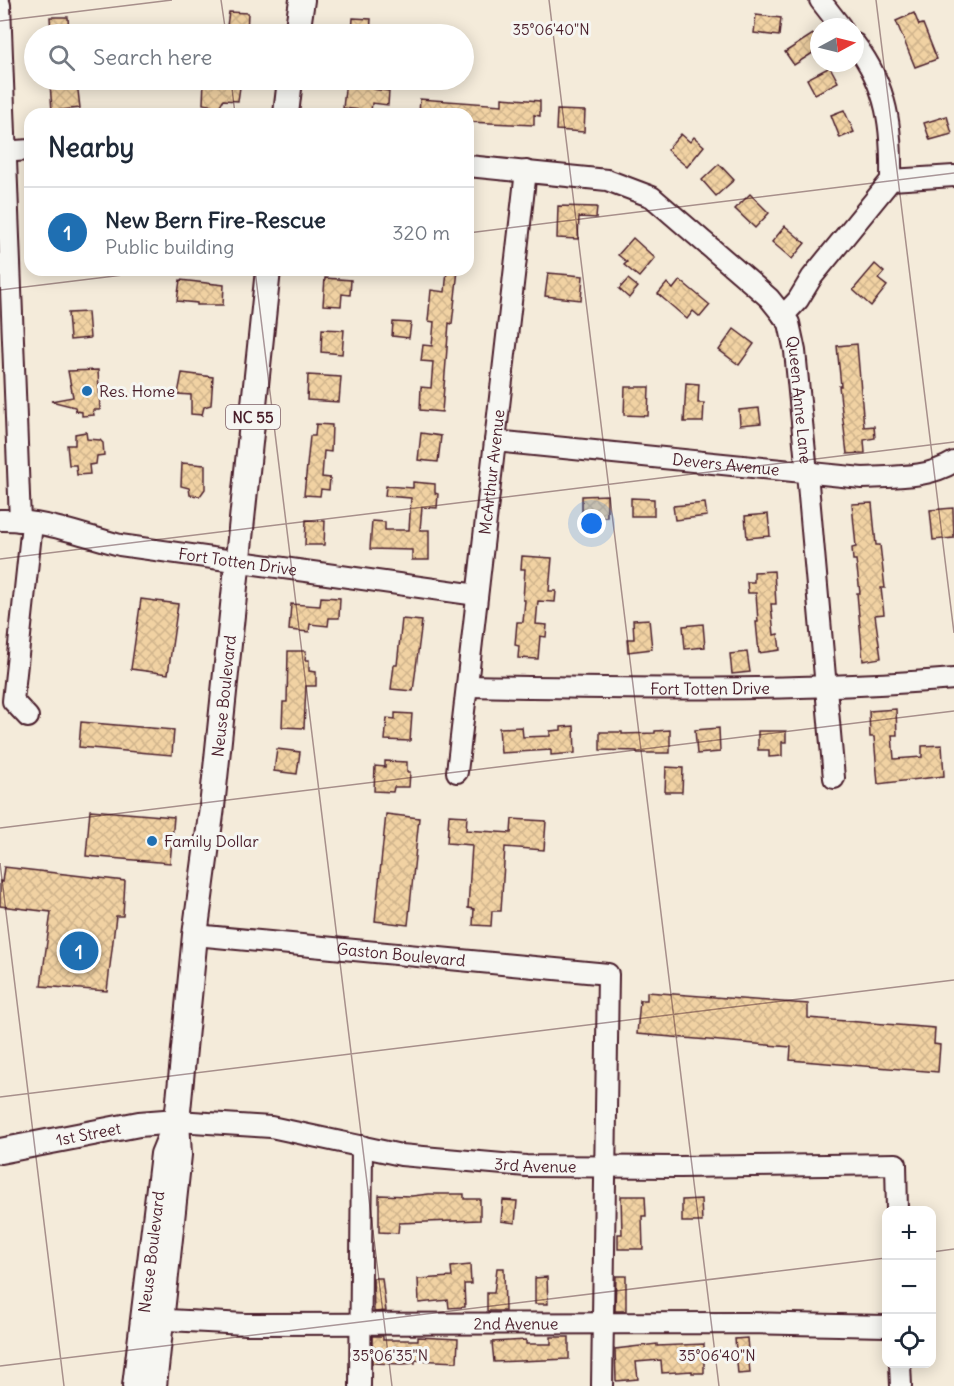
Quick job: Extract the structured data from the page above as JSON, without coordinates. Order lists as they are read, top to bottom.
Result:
{
  "streets": {
    "main road": ["NC 55", "Neuse Boulevard", "1st Street"],
    "street": [
      "Queen Anne Lane",
      "Devers Avenue",
      "McArthur Avenue",
      "Fort Totten Drive",
      "Gaston Boulevard",
      "3rd Avenue",
      "2nd Avenue"
    ]
  },
  "crossings": [
    ["Queen Anne Lane", "Devers Avenue"],
    ["Queen Anne Lane", "McArthur Avenue"],
    ["Queen Anne Lane", "Fort Totten Drive"],
    ["Devers Avenue", "McArthur Avenue"],
    ["McArthur Avenue", "Fort Totten Drive"],
    ["Fort Totten Drive", "Neuse Boulevard"],
    ["Neuse Boulevard", "Gaston Boulevard"],
    ["Neuse Boulevard", "1st Street"],
    ["Neuse Boulevard", "3rd Avenue"],
    ["Neuse Boulevard", "2nd Avenue"],
    ["Gaston Boulevard", "3rd Avenue"],
    ["1st Street", "3rd Avenue"]
  ],
  "places": ["Res. Home", "Family Dollar"],
  "north": "right",
  "page": {
    "search": "Search here",
    "heading": "Nearby",
    "list": [
      {
        "mark": "1",
        "name": "New Bern Fire-Rescue",
        "note": "Public building",
        "value": "320 m"
      }
    ],
    "pins": "1",
    "map_buttons": ["+", "−"]
  },
  "coordinates": ["35°06'40\"N", "35°06'35\"N"]
}
